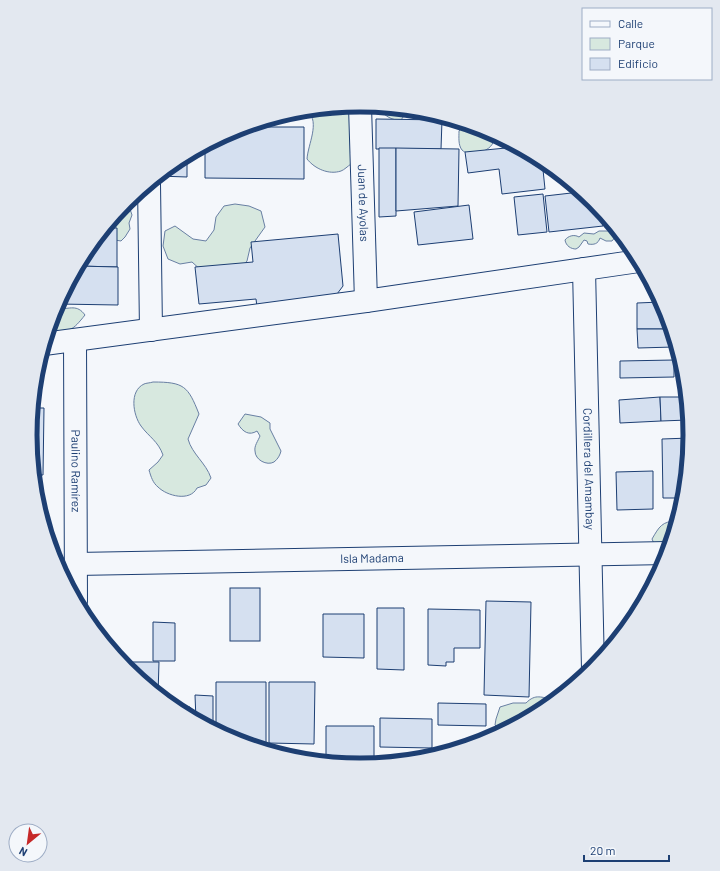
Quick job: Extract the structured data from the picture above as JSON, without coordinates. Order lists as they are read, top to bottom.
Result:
{
  "streets": {
    "street": [
      "Juan de Ayolas",
      "Cordillera del Amambay",
      "Paulino Ramírez",
      "Isla Madama"
    ]
  },
  "crossings": [
    ["Cordillera del Amambay", "Isla Madama"],
    ["Paulino Ramírez", "Isla Madama"]
  ],
  "legend": ["Calle", "Parque", "Edificio"],
  "scale_bar": "20 m",
  "north": "bottom left"
}
